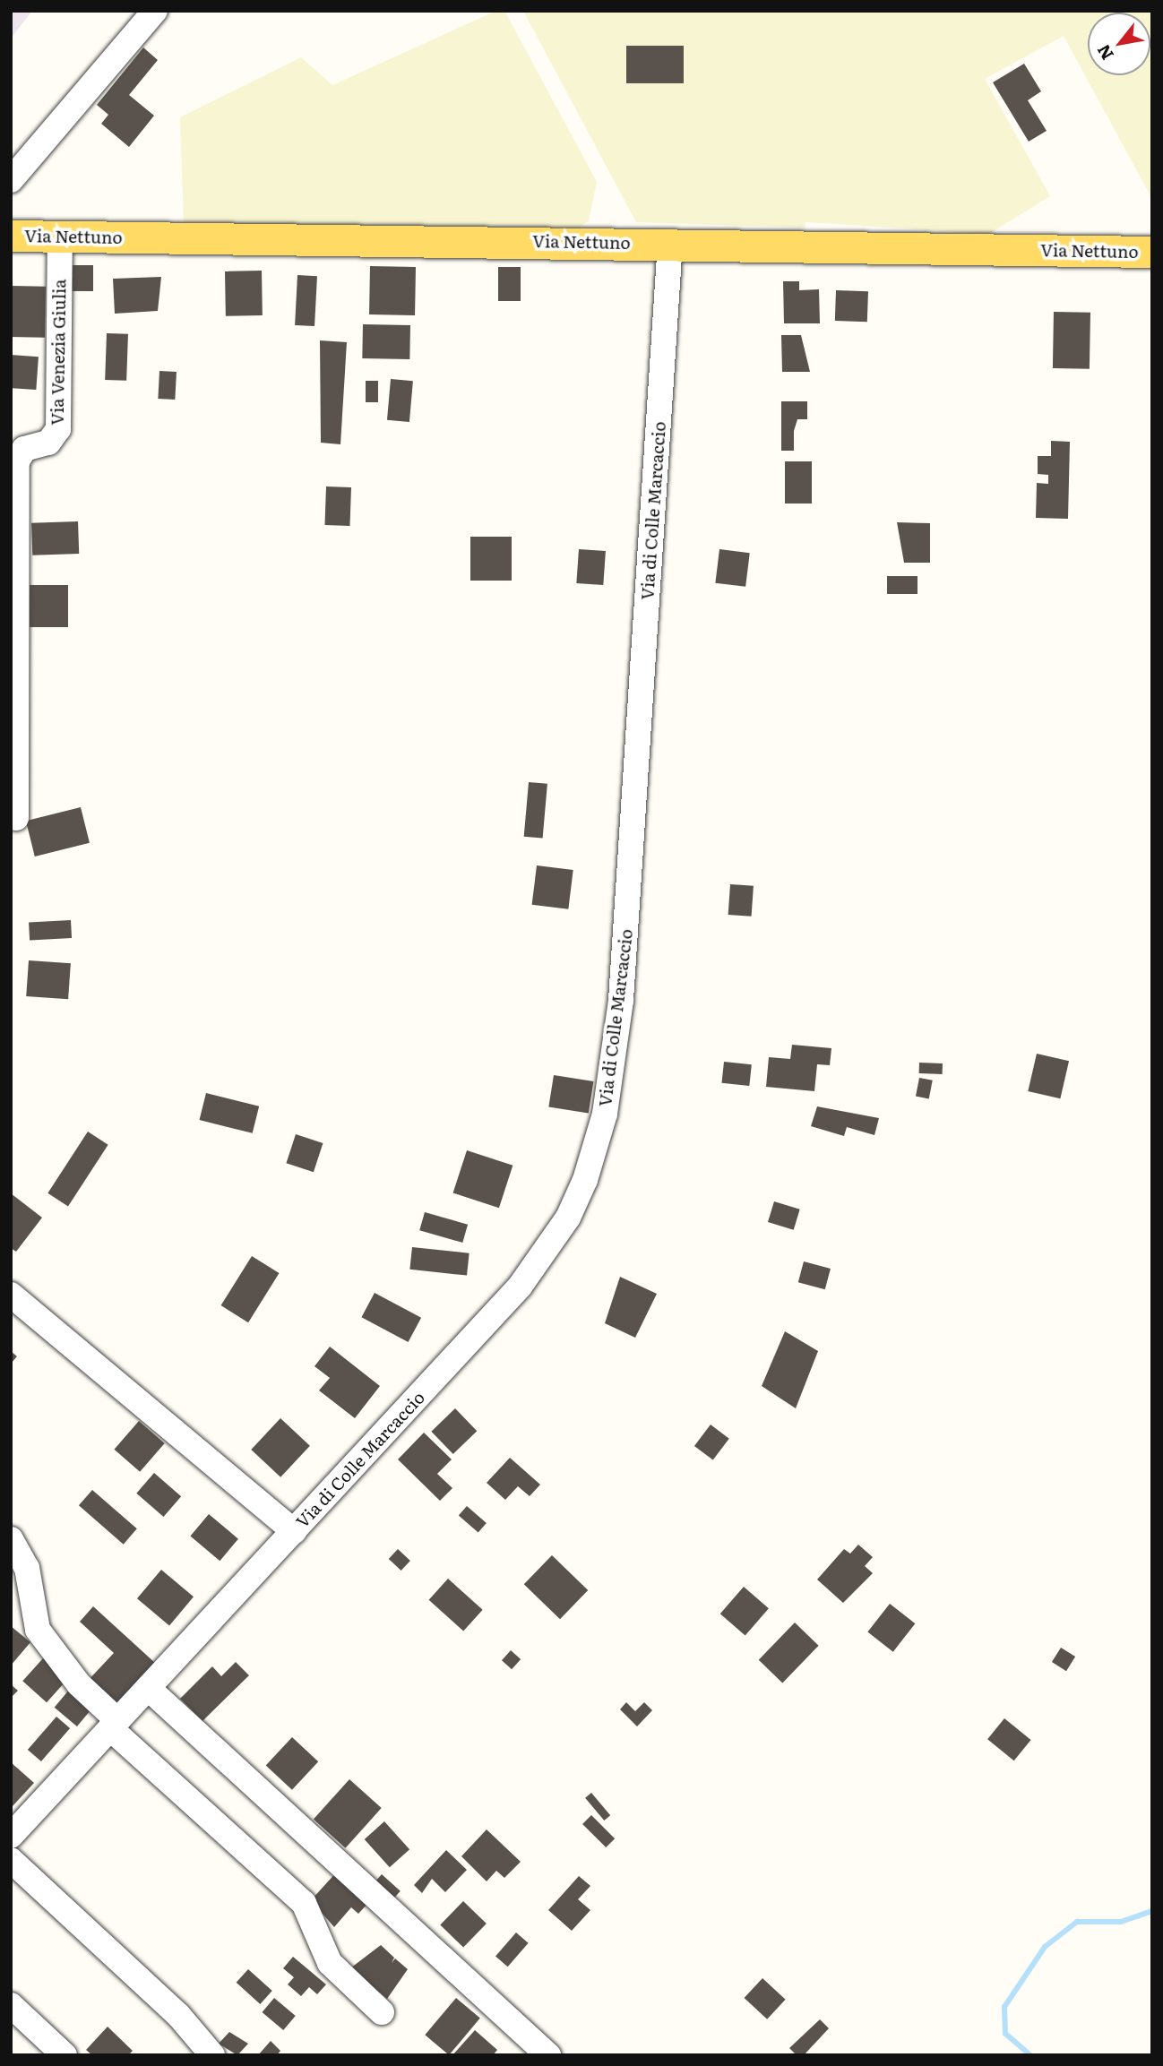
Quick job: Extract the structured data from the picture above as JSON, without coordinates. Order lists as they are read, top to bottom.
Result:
{
  "streets": {
    "main road": ["Via Nettuno"],
    "street": ["Via Venezia Giulia", "Via di Colle Marcaccio"]
  },
  "crossings": [
    ["Via Nettuno", "Via Venezia Giulia"],
    ["Via Nettuno", "Via di Colle Marcaccio"]
  ],
  "north": "bottom left"
}
